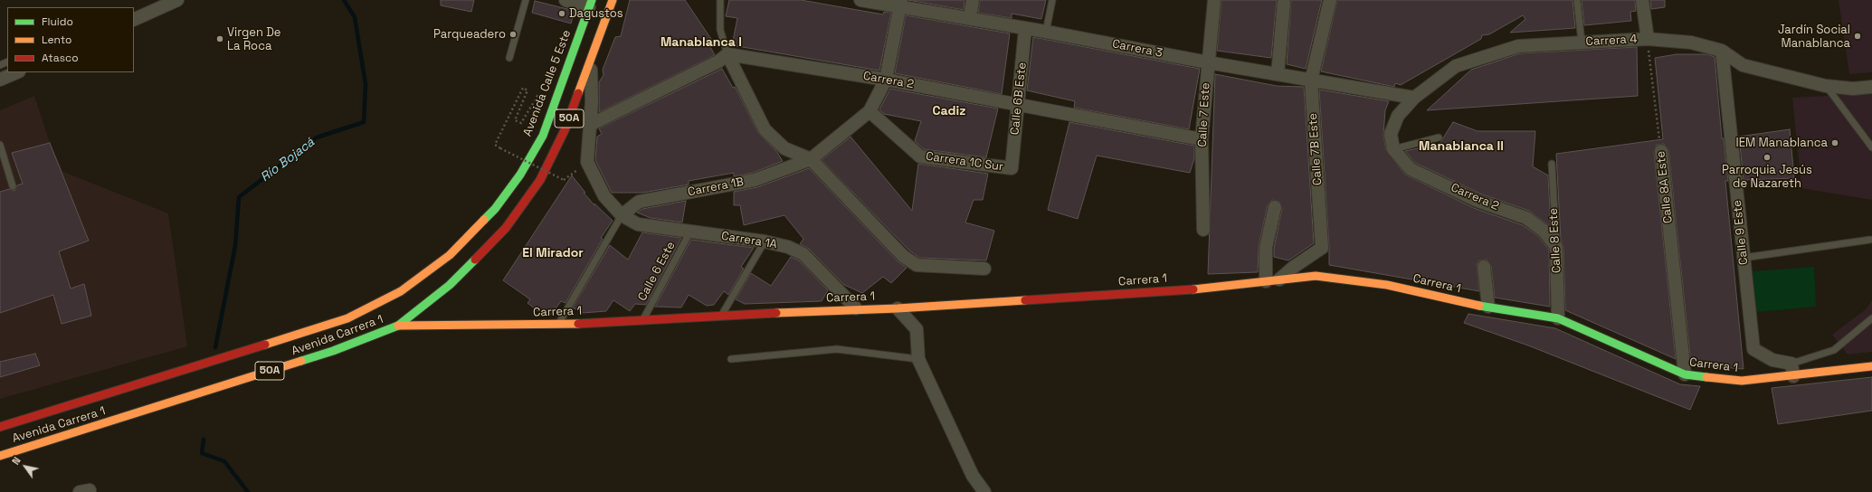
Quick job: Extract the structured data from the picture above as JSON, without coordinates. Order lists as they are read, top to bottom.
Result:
{
  "streets": {
    "main road": [
      "Avenida Calle 5 Este",
      "50A",
      "Carrera 1",
      "Avenida Carrera 1"
    ],
    "street": [
      "Carrera 4",
      "Carrera 3",
      "Carrera 2",
      "Calle 6B Este",
      "Calle 7 Este",
      "Calle 7B Este",
      "Carrera 1C Sur",
      "Carrera 1B",
      "Calle 8A Este",
      "Calle 9 Este",
      "Carrera 1A",
      "Calle 8 Este"
    ],
    "lane": ["Calle 6 Este"]
  },
  "crossings": [
    ["Carrera 4", "Carrera 3"],
    ["Carrera 4", "Carrera 2"],
    ["Carrera 4", "Calle 8A Este"],
    ["Carrera 4", "Calle 9 Este"],
    ["Carrera 3", "Calle 6B Este"],
    ["Carrera 3", "Calle 7 Este"],
    ["Carrera 3", "Calle 7B Este"],
    ["Carrera 3", "Carrera 1B"],
    ["Carrera 2", "Calle 6B Este"],
    ["Carrera 2", "Calle 7 Este"],
    ["Carrera 2", "Carrera 1B"],
    ["Carrera 2", "Calle 8 Este"],
    ["Avenida Calle 5 Este", "Avenida Carrera 1"],
    ["Calle 6B Este", "Carrera 1C Sur"],
    ["50A", "Carrera 1A"],
    ["50A", "Avenida Carrera 1"],
    ["Calle 7B Este", "Carrera 1"],
    ["Carrera 1C Sur", "Carrera 1B"],
    ["Carrera 1B", "Carrera 1A"],
    ["Calle 8A Este", "Carrera 1"],
    ["Carrera 1A", "Calle 6 Este"],
    ["Carrera 1A", "Carrera 1"],
    ["Carrera 1A", "Avenida Carrera 1"],
    ["Calle 8 Este", "Carrera 1"],
    ["Calle 6 Este", "Carrera 1"],
    ["Carrera 1", "Avenida Carrera 1"]
  ],
  "districts": [
    "Manablanca I",
    "Cadiz",
    "Manablanca II",
    "El Mirador"
  ],
  "water": ["Río Bojacá"],
  "places": [
    "Dagustos",
    "Parqueadero",
    "Jardín Social Manablanca",
    "Virgen De La Roca",
    "IEM Manablanca",
    "Parroquia Jesús de Nazareth"
  ],
  "legend": ["Fluido", "Lento", "Atasco"],
  "north": "top left"
}
